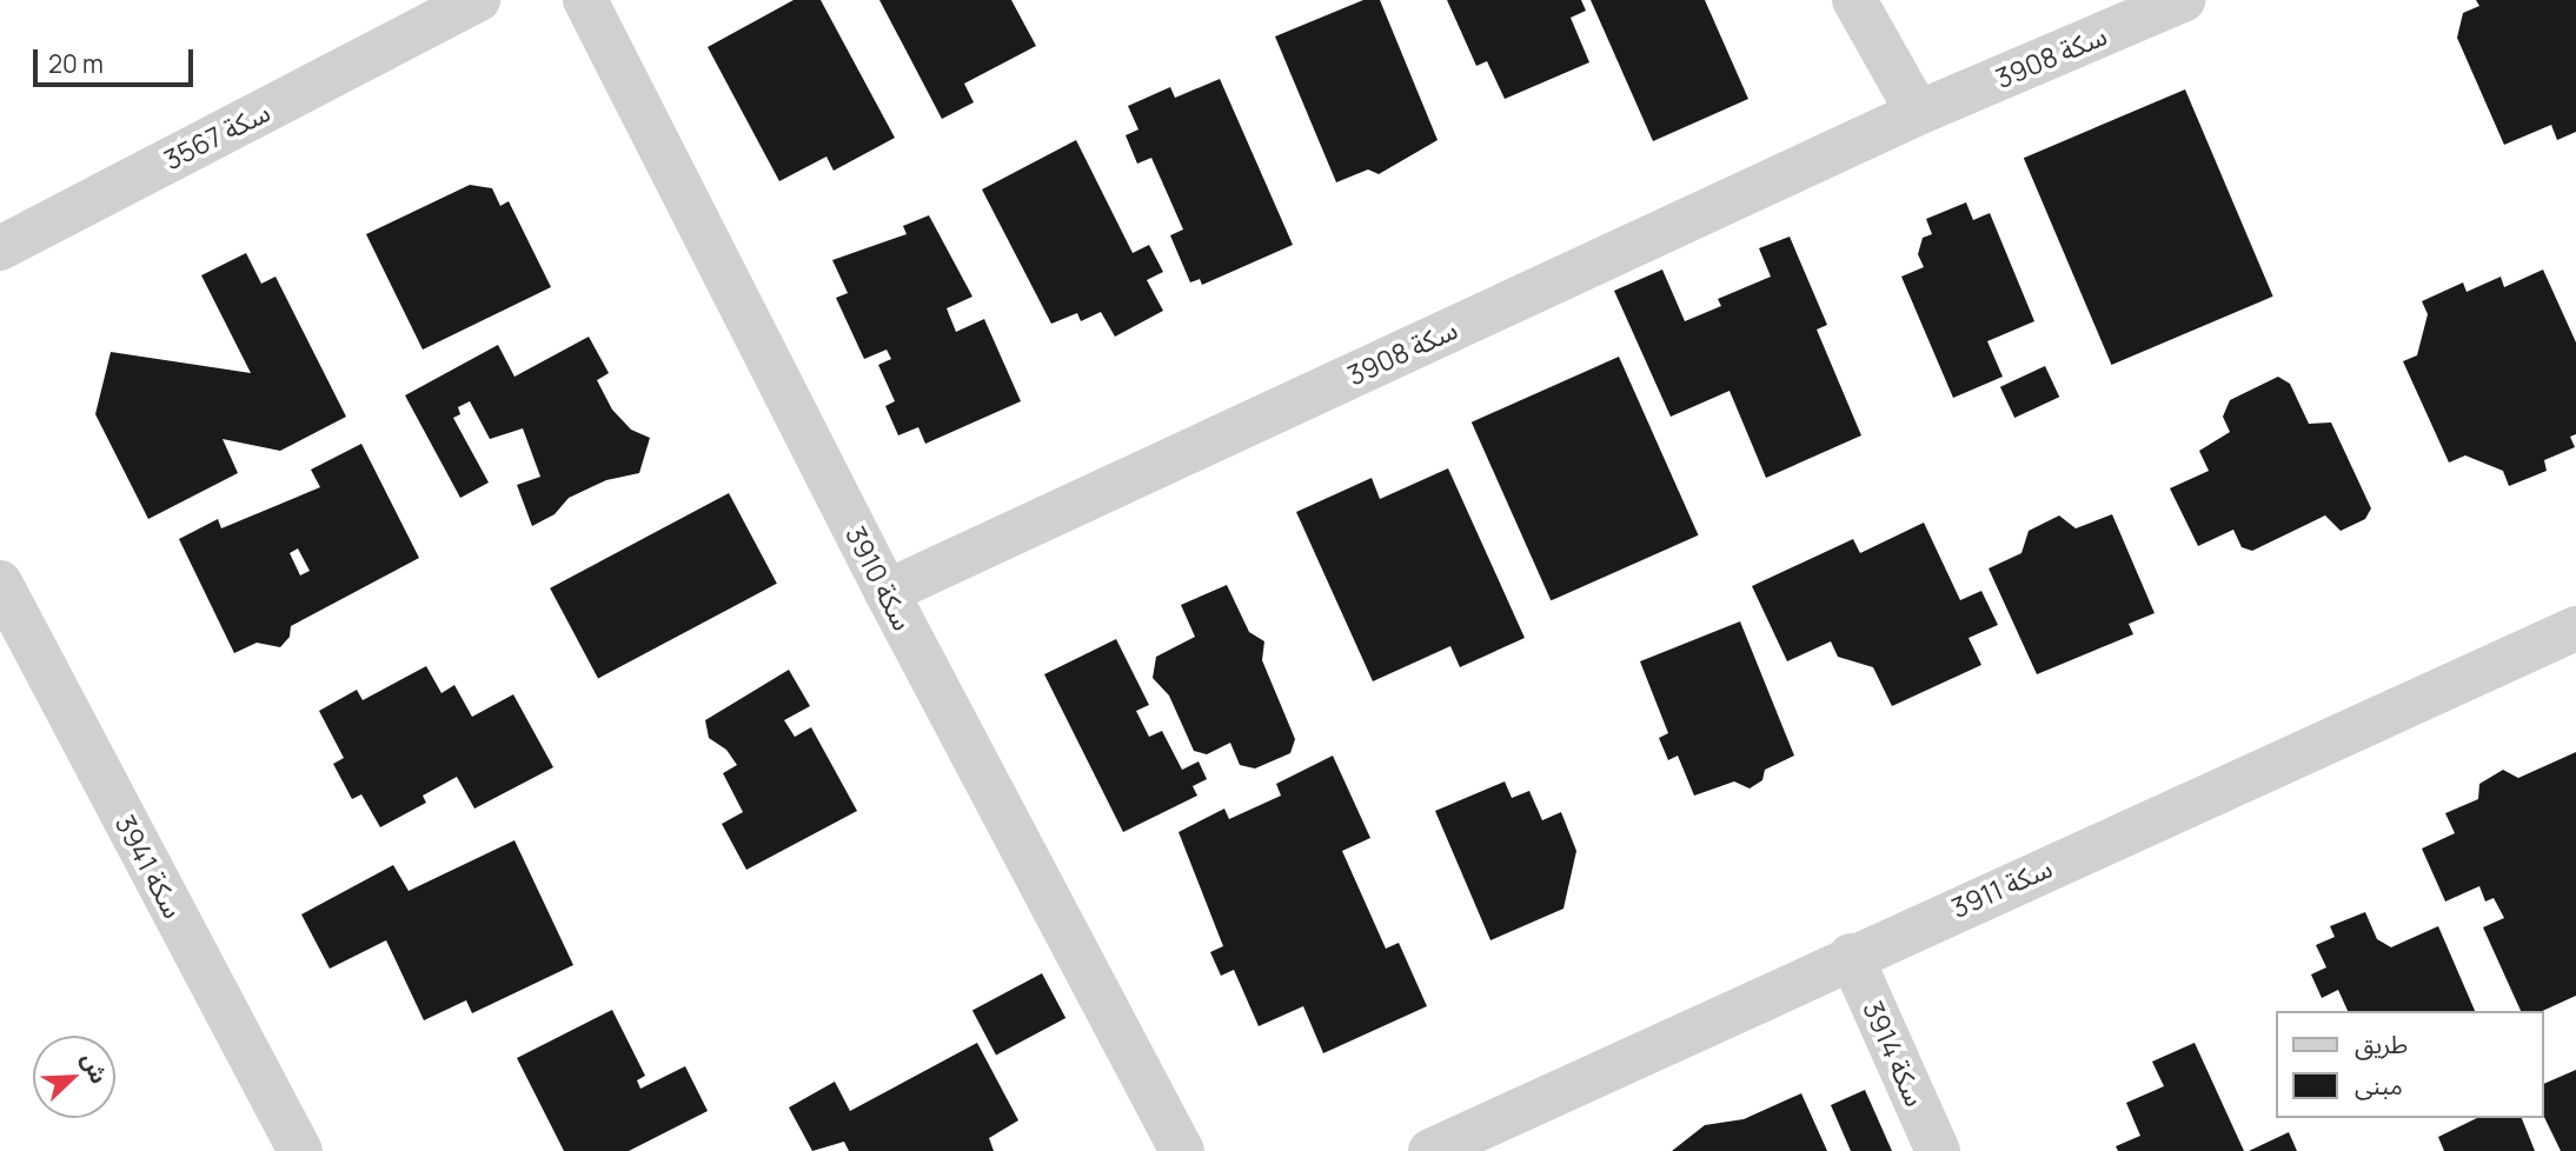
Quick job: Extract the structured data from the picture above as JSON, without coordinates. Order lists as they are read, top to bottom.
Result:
{
  "streets": {
    "street": [
      "سكة 3908",
      "سكة 3567",
      "سكة 3910",
      "سكة 3941",
      "سكة 3911",
      "سكة 3914"
    ]
  },
  "crossings": [
    ["سكة 3908", "سكة 3910"],
    ["سكة 3911", "سكة 3914"]
  ],
  "legend": ["طريق", "مبنى"],
  "scale_bar": "20 m",
  "north": "top right"
}
